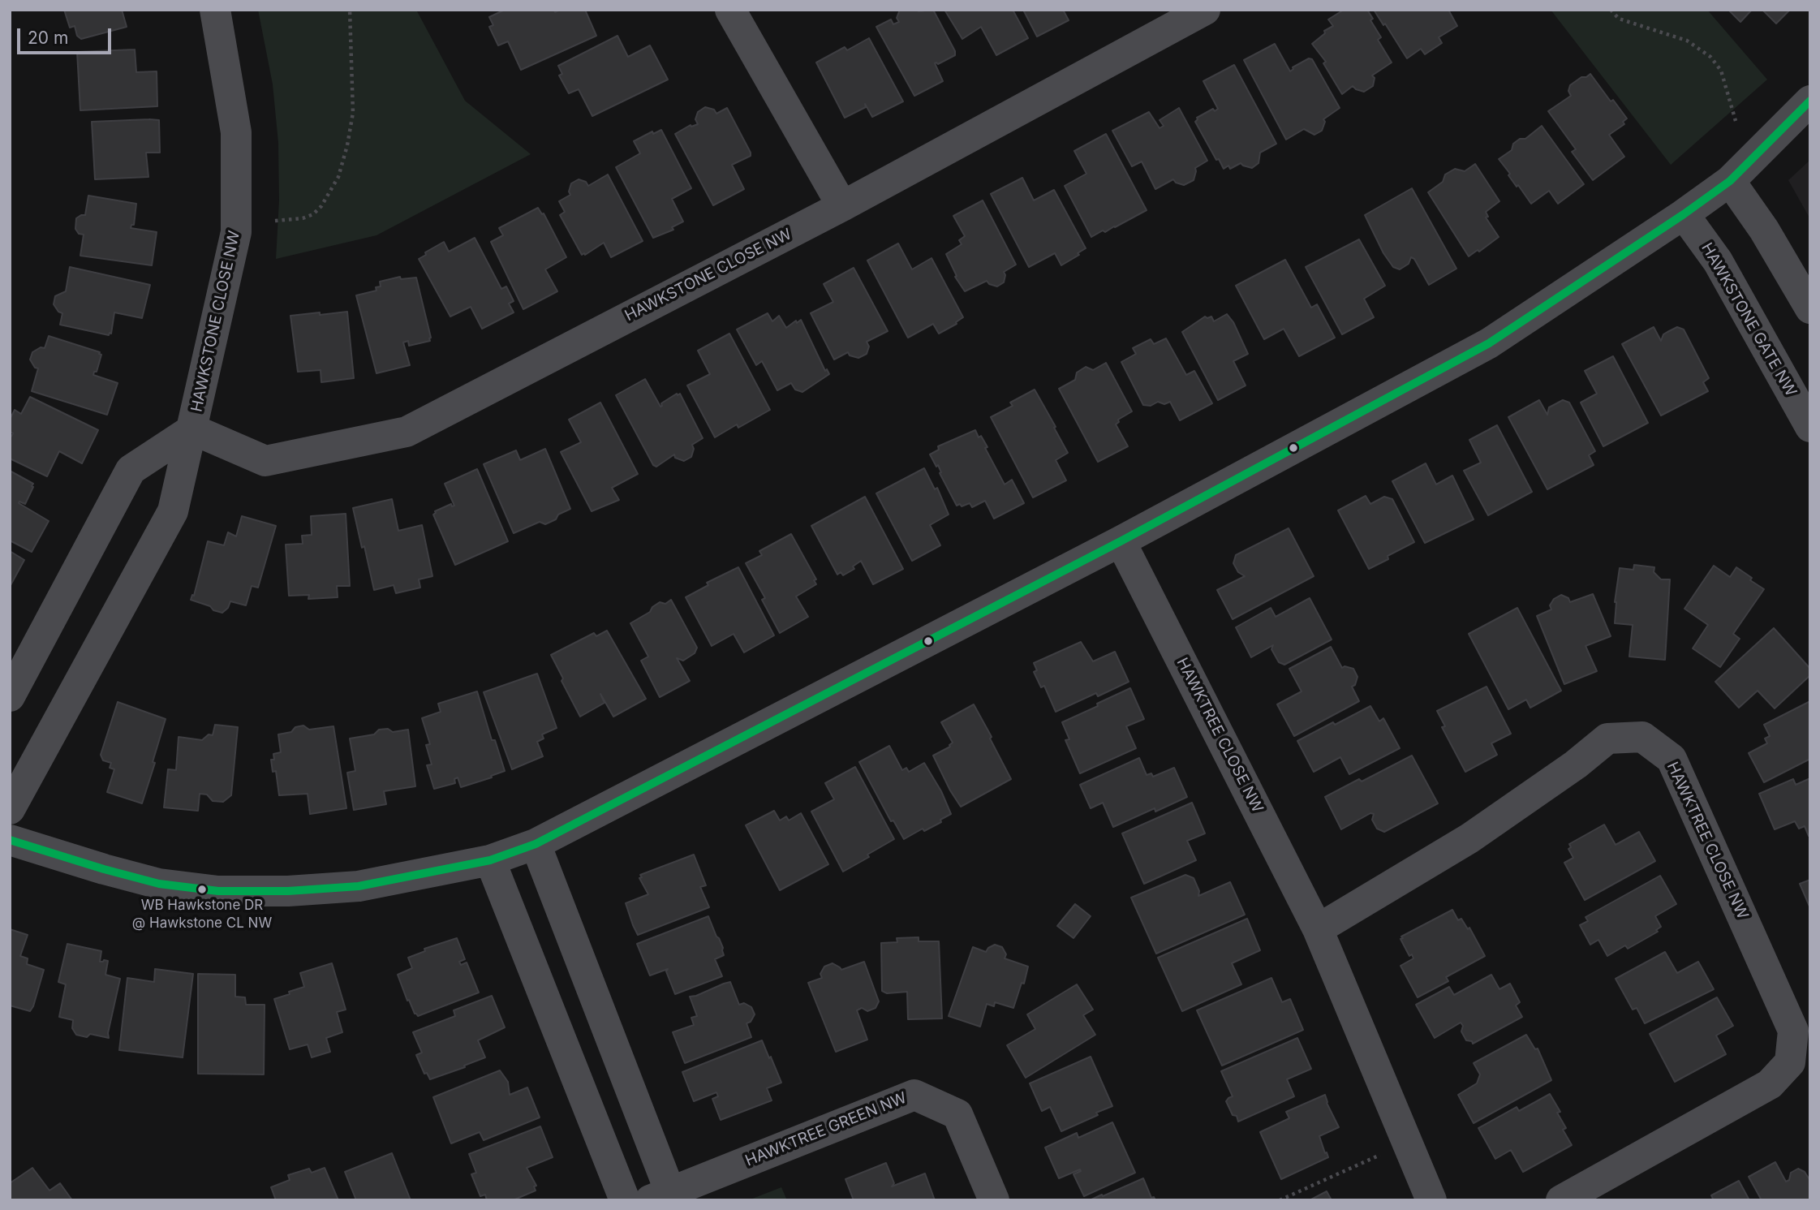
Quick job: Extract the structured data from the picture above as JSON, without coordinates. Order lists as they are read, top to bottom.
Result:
{
  "streets": {
    "street": [
      "HAWKSTONE CLOSE NW",
      "HAWKSTONE GATE NW",
      "HAWKTREE CLOSE NW",
      "HAWKTREE GREEN NW"
    ]
  },
  "places": ["WB Hawkstone DR @ Hawkstone CL NW"],
  "scale_bar": "20 m"
}
